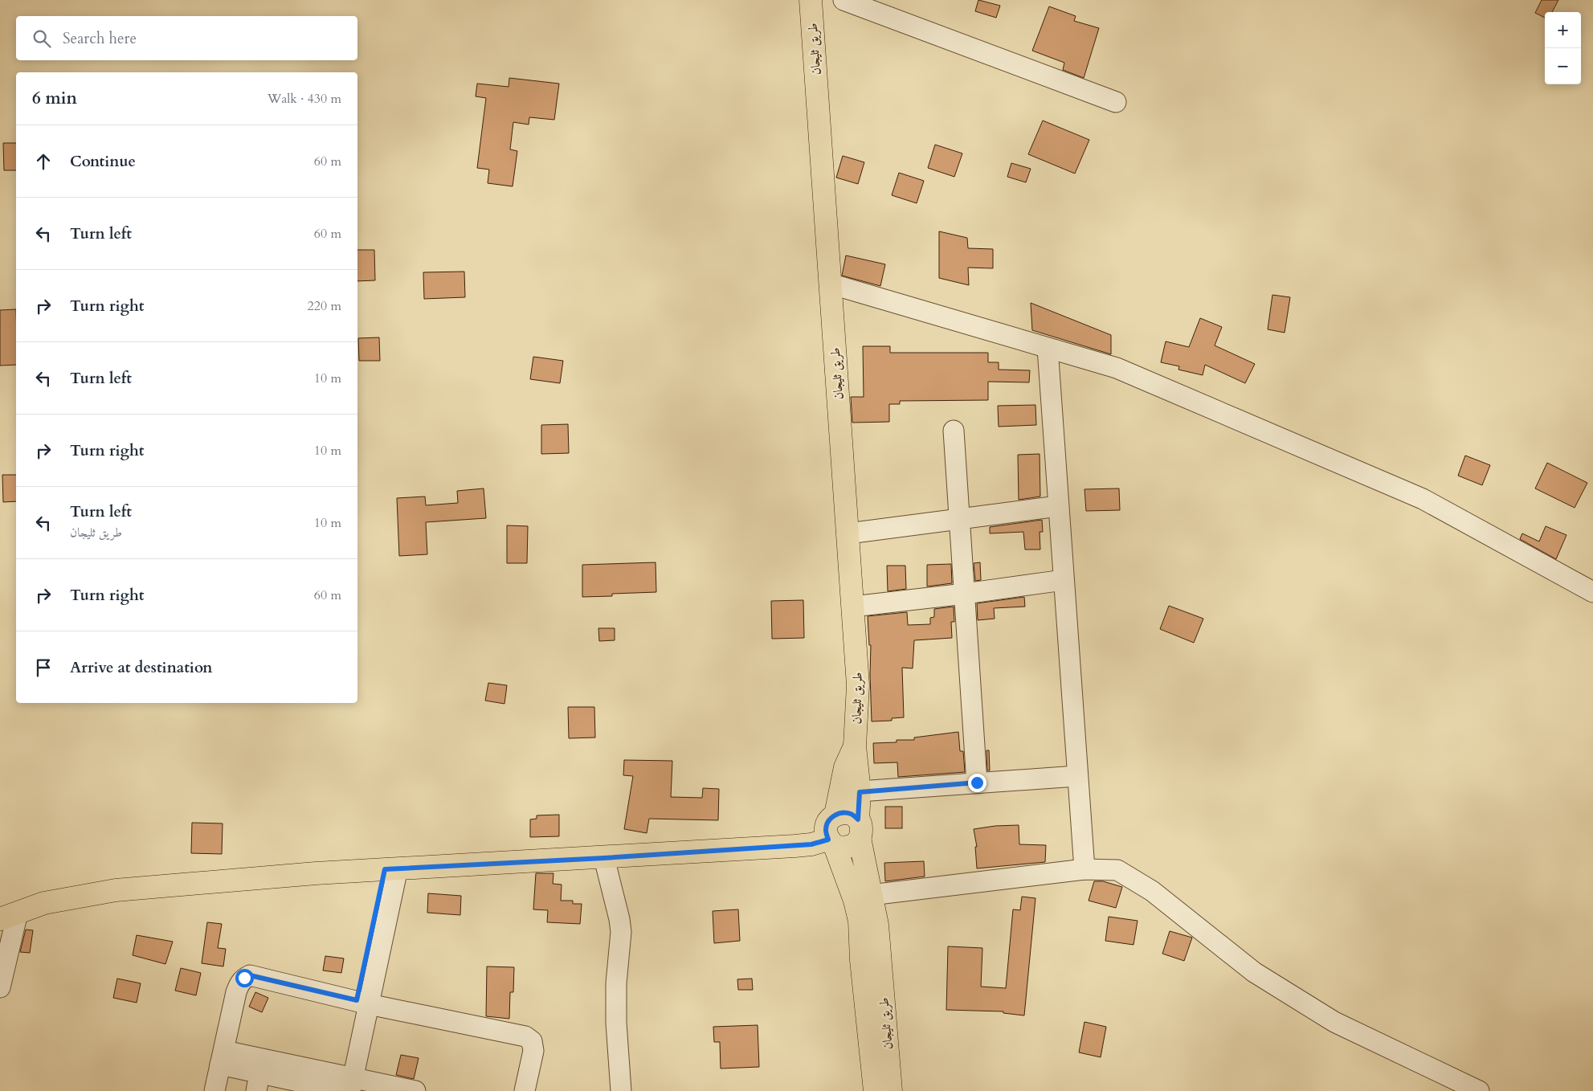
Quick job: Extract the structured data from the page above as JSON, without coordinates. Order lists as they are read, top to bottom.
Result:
{
  "streets": {
    "main road": ["طريق ثليجان"]
  },
  "page": {
    "map_buttons": ["+", "−"],
    "search": "Search here",
    "heading": ["6 min", "Walk · 430 m"],
    "list": [
      ["Continue", "60 m"],
      ["Turn left", "60 m"],
      ["Turn right", "220 m"],
      ["Turn left", "10 m"],
      ["Turn right", "10 m"],
      ["Turn left", "طريق ثليجان", "10 m"],
      ["Turn right", "60 m"],
      "Arrive at destination"
    ]
  }
}
